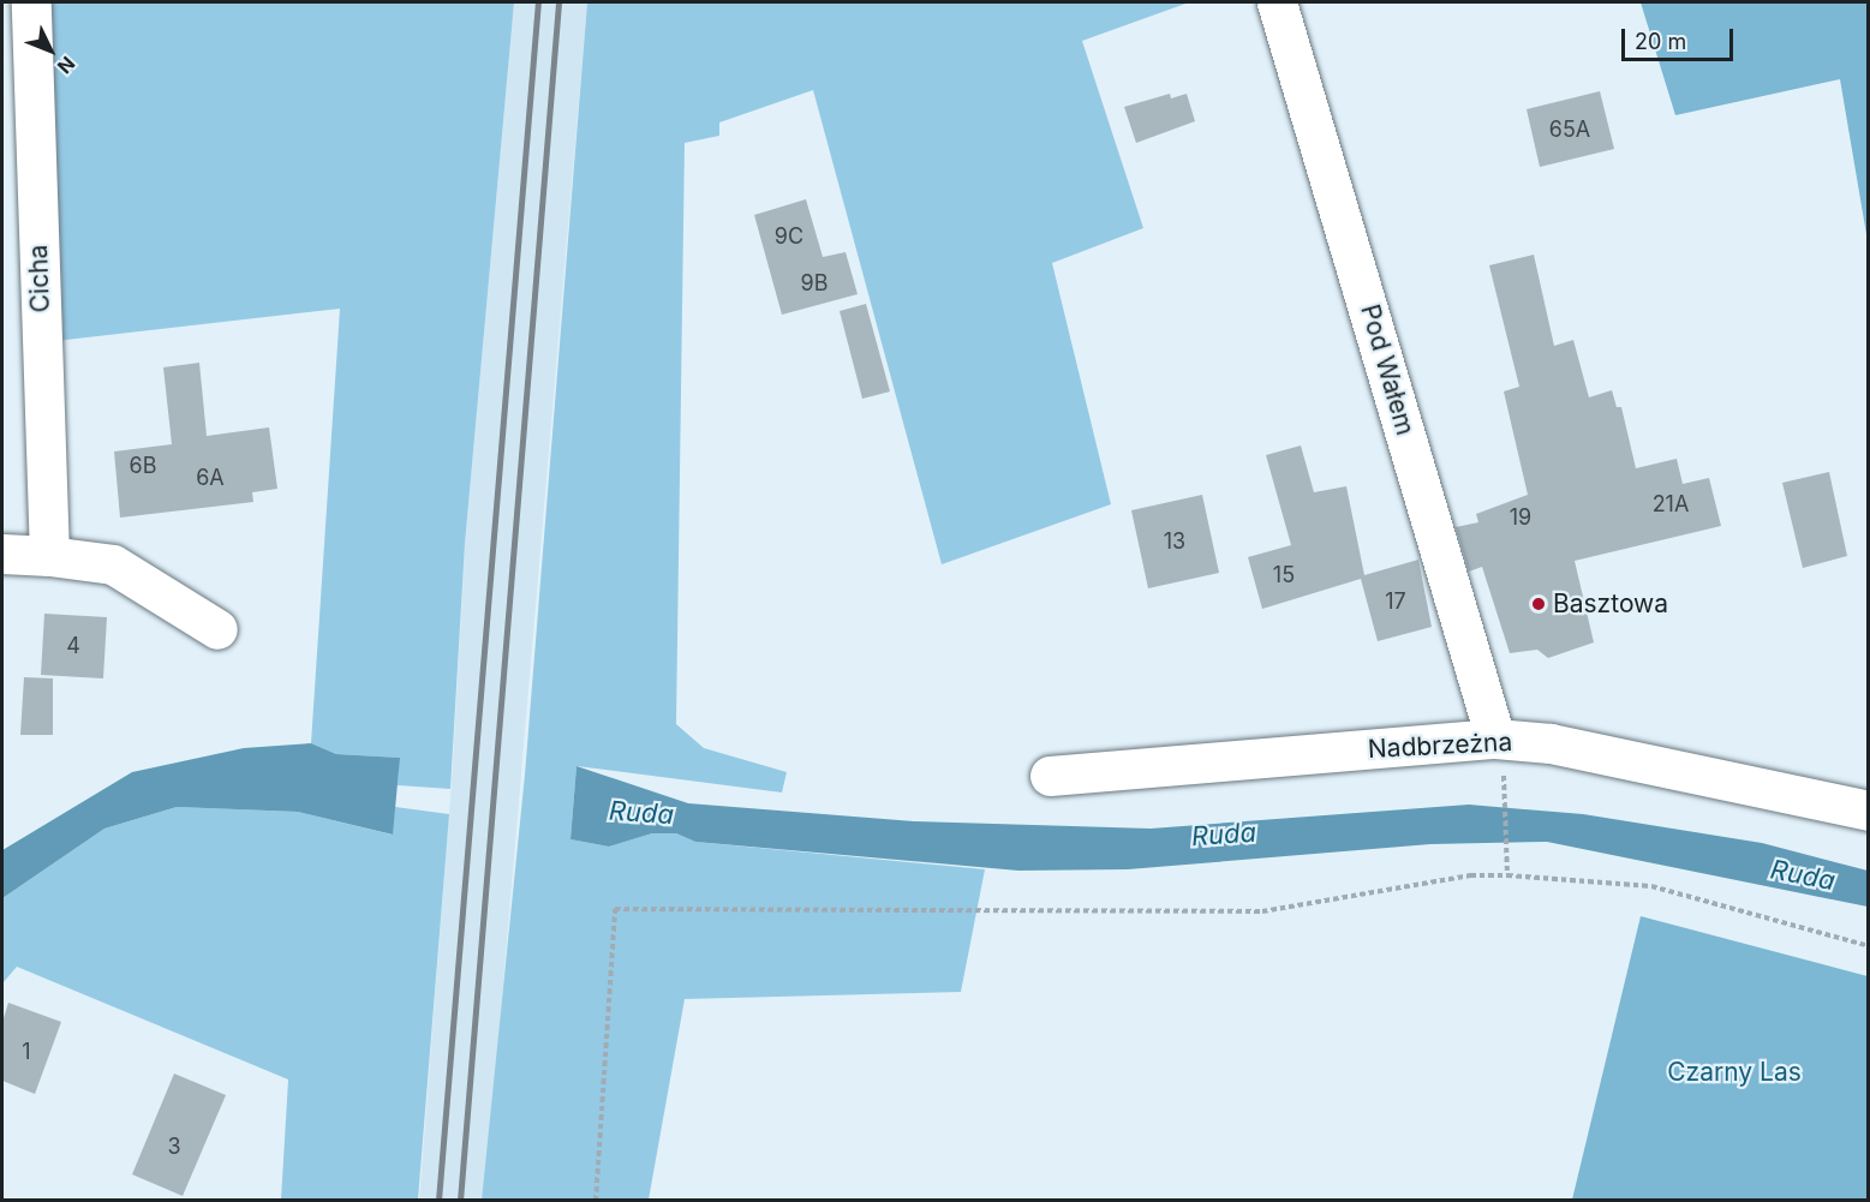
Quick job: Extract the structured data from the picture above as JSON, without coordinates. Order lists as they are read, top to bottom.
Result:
{
  "streets": {
    "street": ["Cicha", "Pod Wałem", "Nadbrzeżna"]
  },
  "crossings": [
    ["Pod Wałem", "Nadbrzeżna"]
  ],
  "water": ["Ruda"],
  "parks": ["Czarny Las"],
  "places": ["Basztowa"],
  "house_numbers": [
    "65A",
    "9C",
    "9B",
    "6B",
    "6A",
    "21A",
    "19",
    "13",
    "15",
    "17",
    "4",
    "1",
    "3"
  ],
  "scale_bar": "20 m",
  "north": "bottom right"
}
